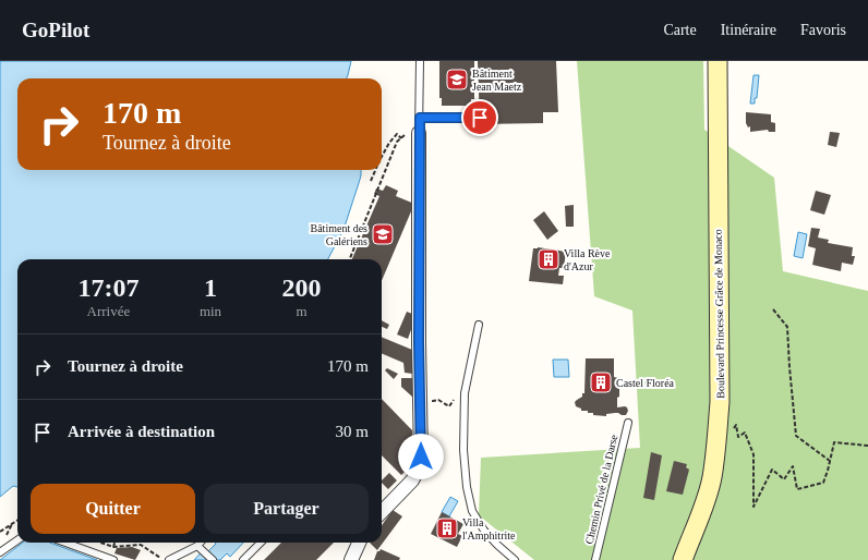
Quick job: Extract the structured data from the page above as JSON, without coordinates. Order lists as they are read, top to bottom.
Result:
{
  "streets": {
    "main road": ["Boulevard Princesse Grâce de Monaco"],
    "lane": ["Chemin Privé de la Darse"]
  },
  "places": {
    "school or university": ["Bâtiment Jean Maetz", "Bâtiment des Galériens"],
    "building": ["Villa Rève d'Azur", "Castel Floréa", "Villa l'Amphitrite"]
  },
  "page": {
    "header": "GoPilot",
    "nav": ["Carte", "Itinéraire", "Favoris"],
    "turn": ["170 m", "Tournez à droite"],
    "eta": [
      "17:07",
      "Arrivée",
      "1",
      "min",
      "200",
      "m"
    ],
    "list": [
      {
        "name": "Tournez à droite",
        "value": "170 m"
      },
      {
        "name": "Arrivée à destination",
        "value": "30 m"
      }
    ],
    "buttons": ["Quitter", "Partager"]
  }
}
